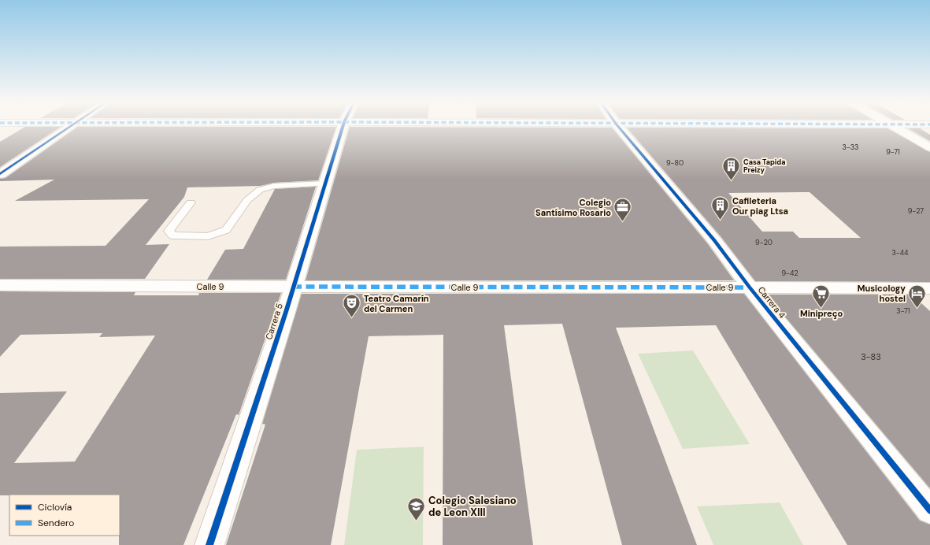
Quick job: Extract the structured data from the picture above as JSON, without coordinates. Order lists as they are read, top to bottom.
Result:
{
  "streets": {
    "street": ["Calle 9", "Carrera 4", "Carrera 5"]
  },
  "crossings": [
    ["Calle 9", "Carrera 4"],
    ["Calle 9", "Carrera 5"]
  ],
  "places": {
    "building": ["Casa Tapida Preizy", "Cafileteria Our piag Ltsa"],
    "office": ["Colegio Santísimo Rosario"],
    "supermarket": ["Minipreço"],
    "hotel": ["Musicology hostel"],
    "theatre": ["Teatro Camarín del Carmen"],
    "school or university": ["Colegio Salesiano de Leon XIII"]
  },
  "house_numbers": [
    "3-33",
    "9-71",
    "9-80",
    "9-27",
    "9-20",
    "3-44",
    "9-42",
    "3-71",
    "3-83"
  ],
  "legend": ["Ciclovía", "Sendero"]
}
